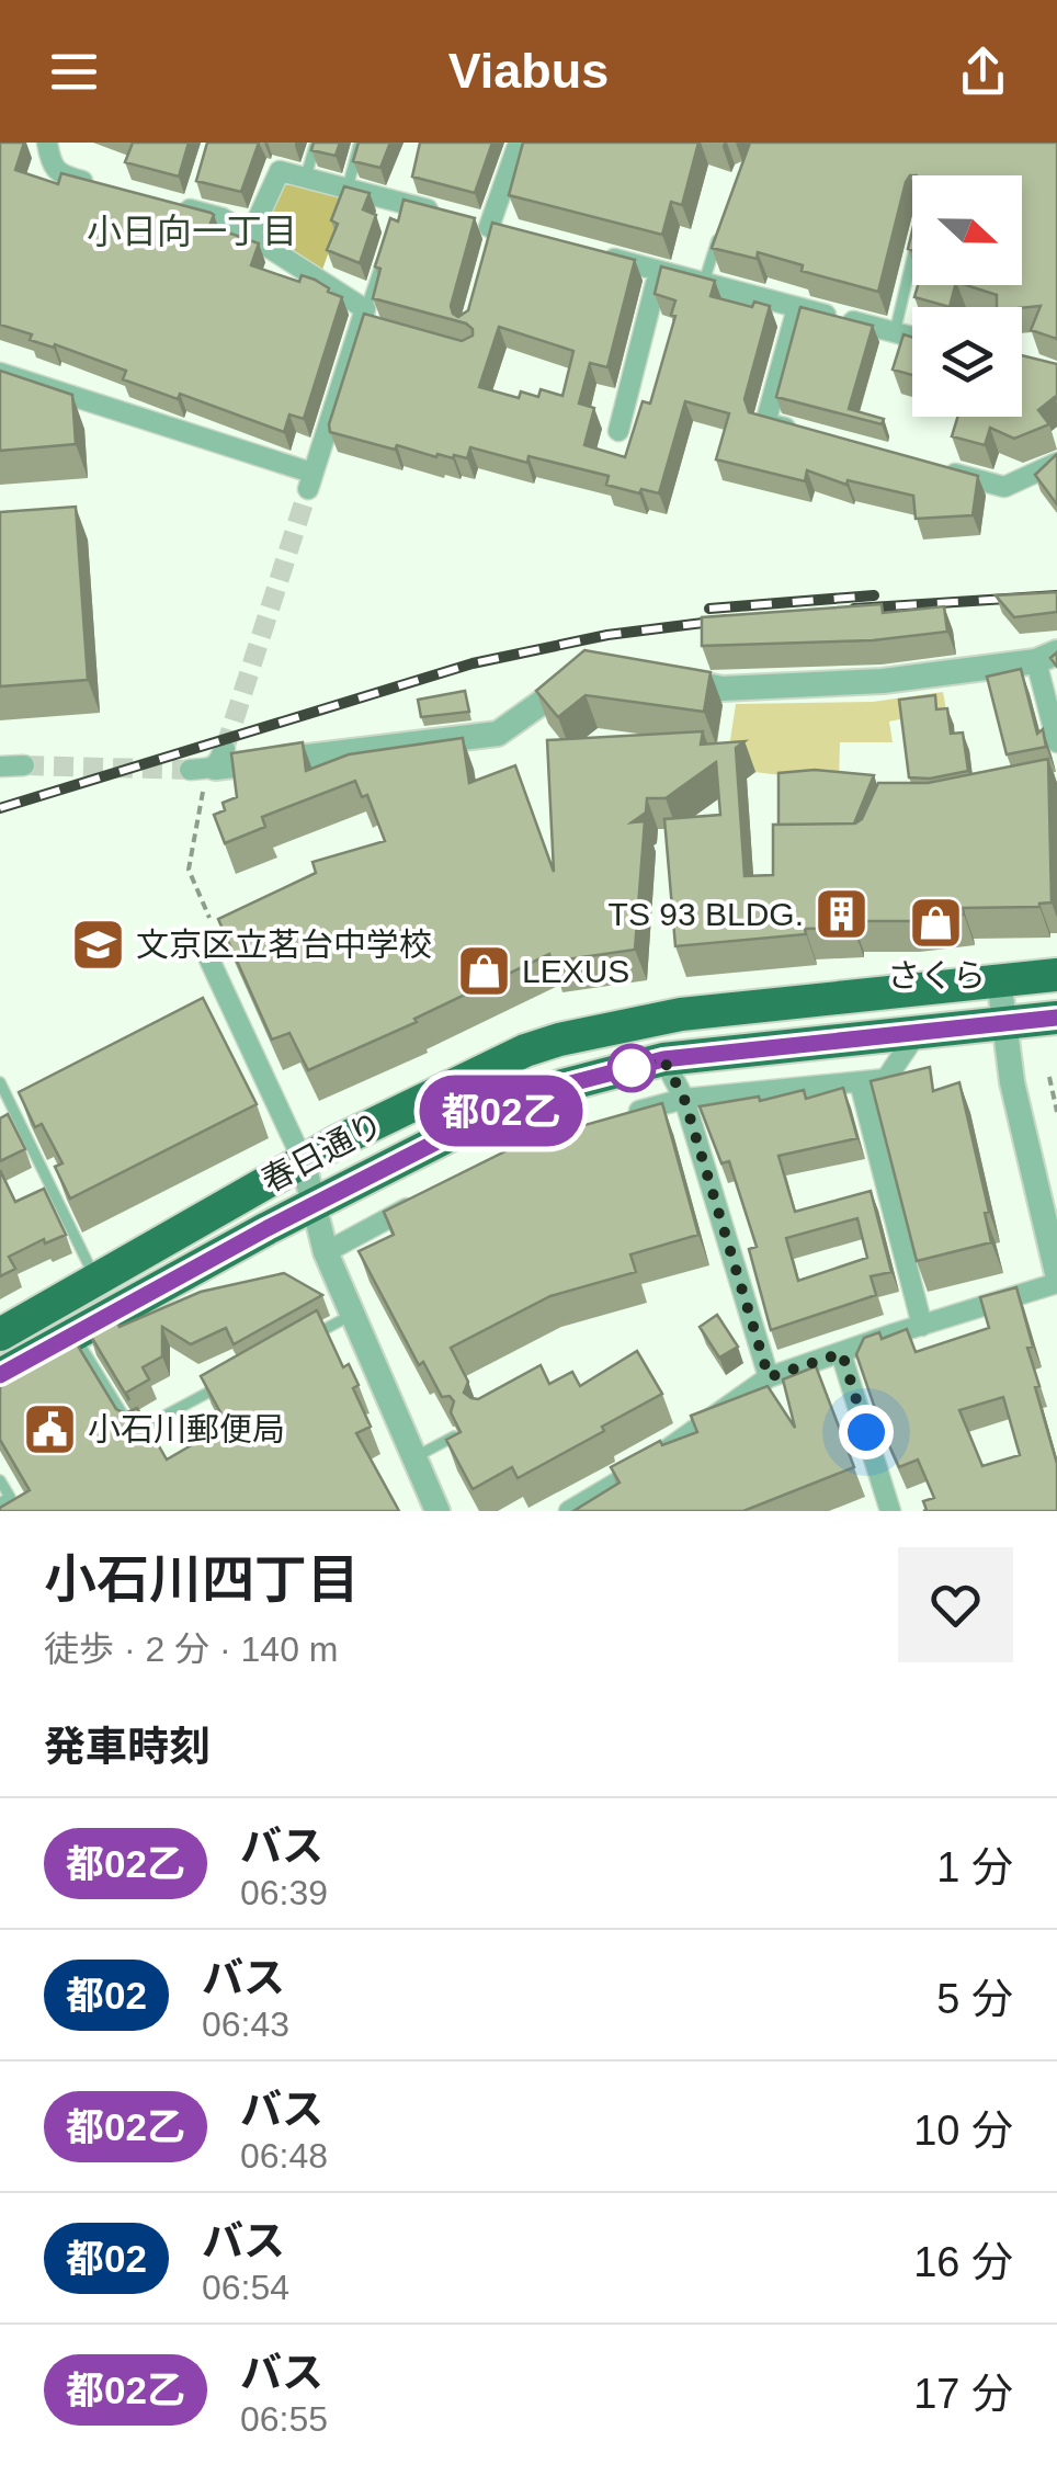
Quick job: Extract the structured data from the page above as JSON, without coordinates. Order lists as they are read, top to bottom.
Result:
{
  "streets": {
    "highway": ["春日通り"]
  },
  "districts": ["小日向一丁目"],
  "places": {
    "building": ["TS 93 BLDG."],
    "shop": ["さくら", "LEXUS"],
    "school or university": ["文京区立茗台中学校"],
    "public building": ["小石川郵便局"]
  },
  "lines": ["bus line 都02乙"],
  "north": "right",
  "page": {
    "header": "Viabus",
    "on_map": "都02乙",
    "heading": [
      ["小石川四丁目", "徒歩 · 2 分 · 140 m"],
      "発車時刻"
    ],
    "list": [
      {
        "mark": "都02乙",
        "name": "バス",
        "note": "06:39",
        "value": "1 分"
      },
      {
        "mark": "都02",
        "name": "バス",
        "note": "06:43",
        "value": "5 分"
      },
      {
        "mark": "都02乙",
        "name": "バス",
        "note": "06:48",
        "value": "10 分"
      },
      {
        "mark": "都02",
        "name": "バス",
        "note": "06:54",
        "value": "16 分"
      },
      {
        "mark": "都02乙",
        "name": "バス",
        "note": "06:55",
        "value": "17 分"
      }
    ]
  }
}
